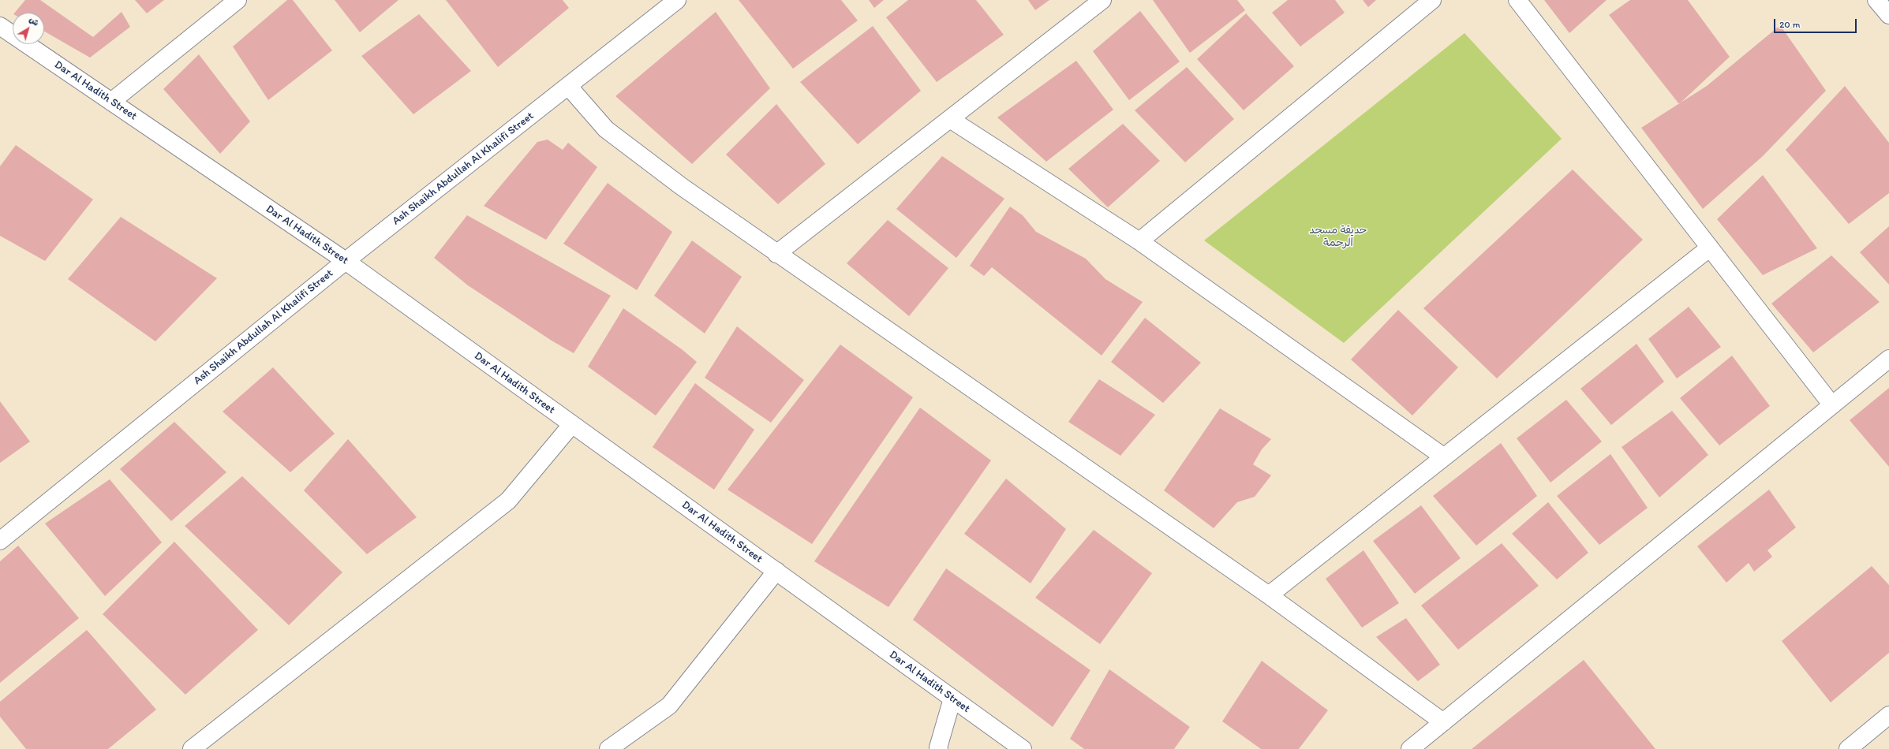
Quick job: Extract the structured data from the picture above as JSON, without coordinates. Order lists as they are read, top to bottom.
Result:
{
  "streets": {
    "street": ["Dar Al Hadith Street", "Ash Shaikh Abdullah Al Khalifi Street"]
  },
  "crossings": [
    ["Dar Al Hadith Street", "Ash Shaikh Abdullah Al Khalifi Street"]
  ],
  "parks": ["حديقة مسجد الرحمة"],
  "scale_bar": "20 m",
  "north": "top right"
}
